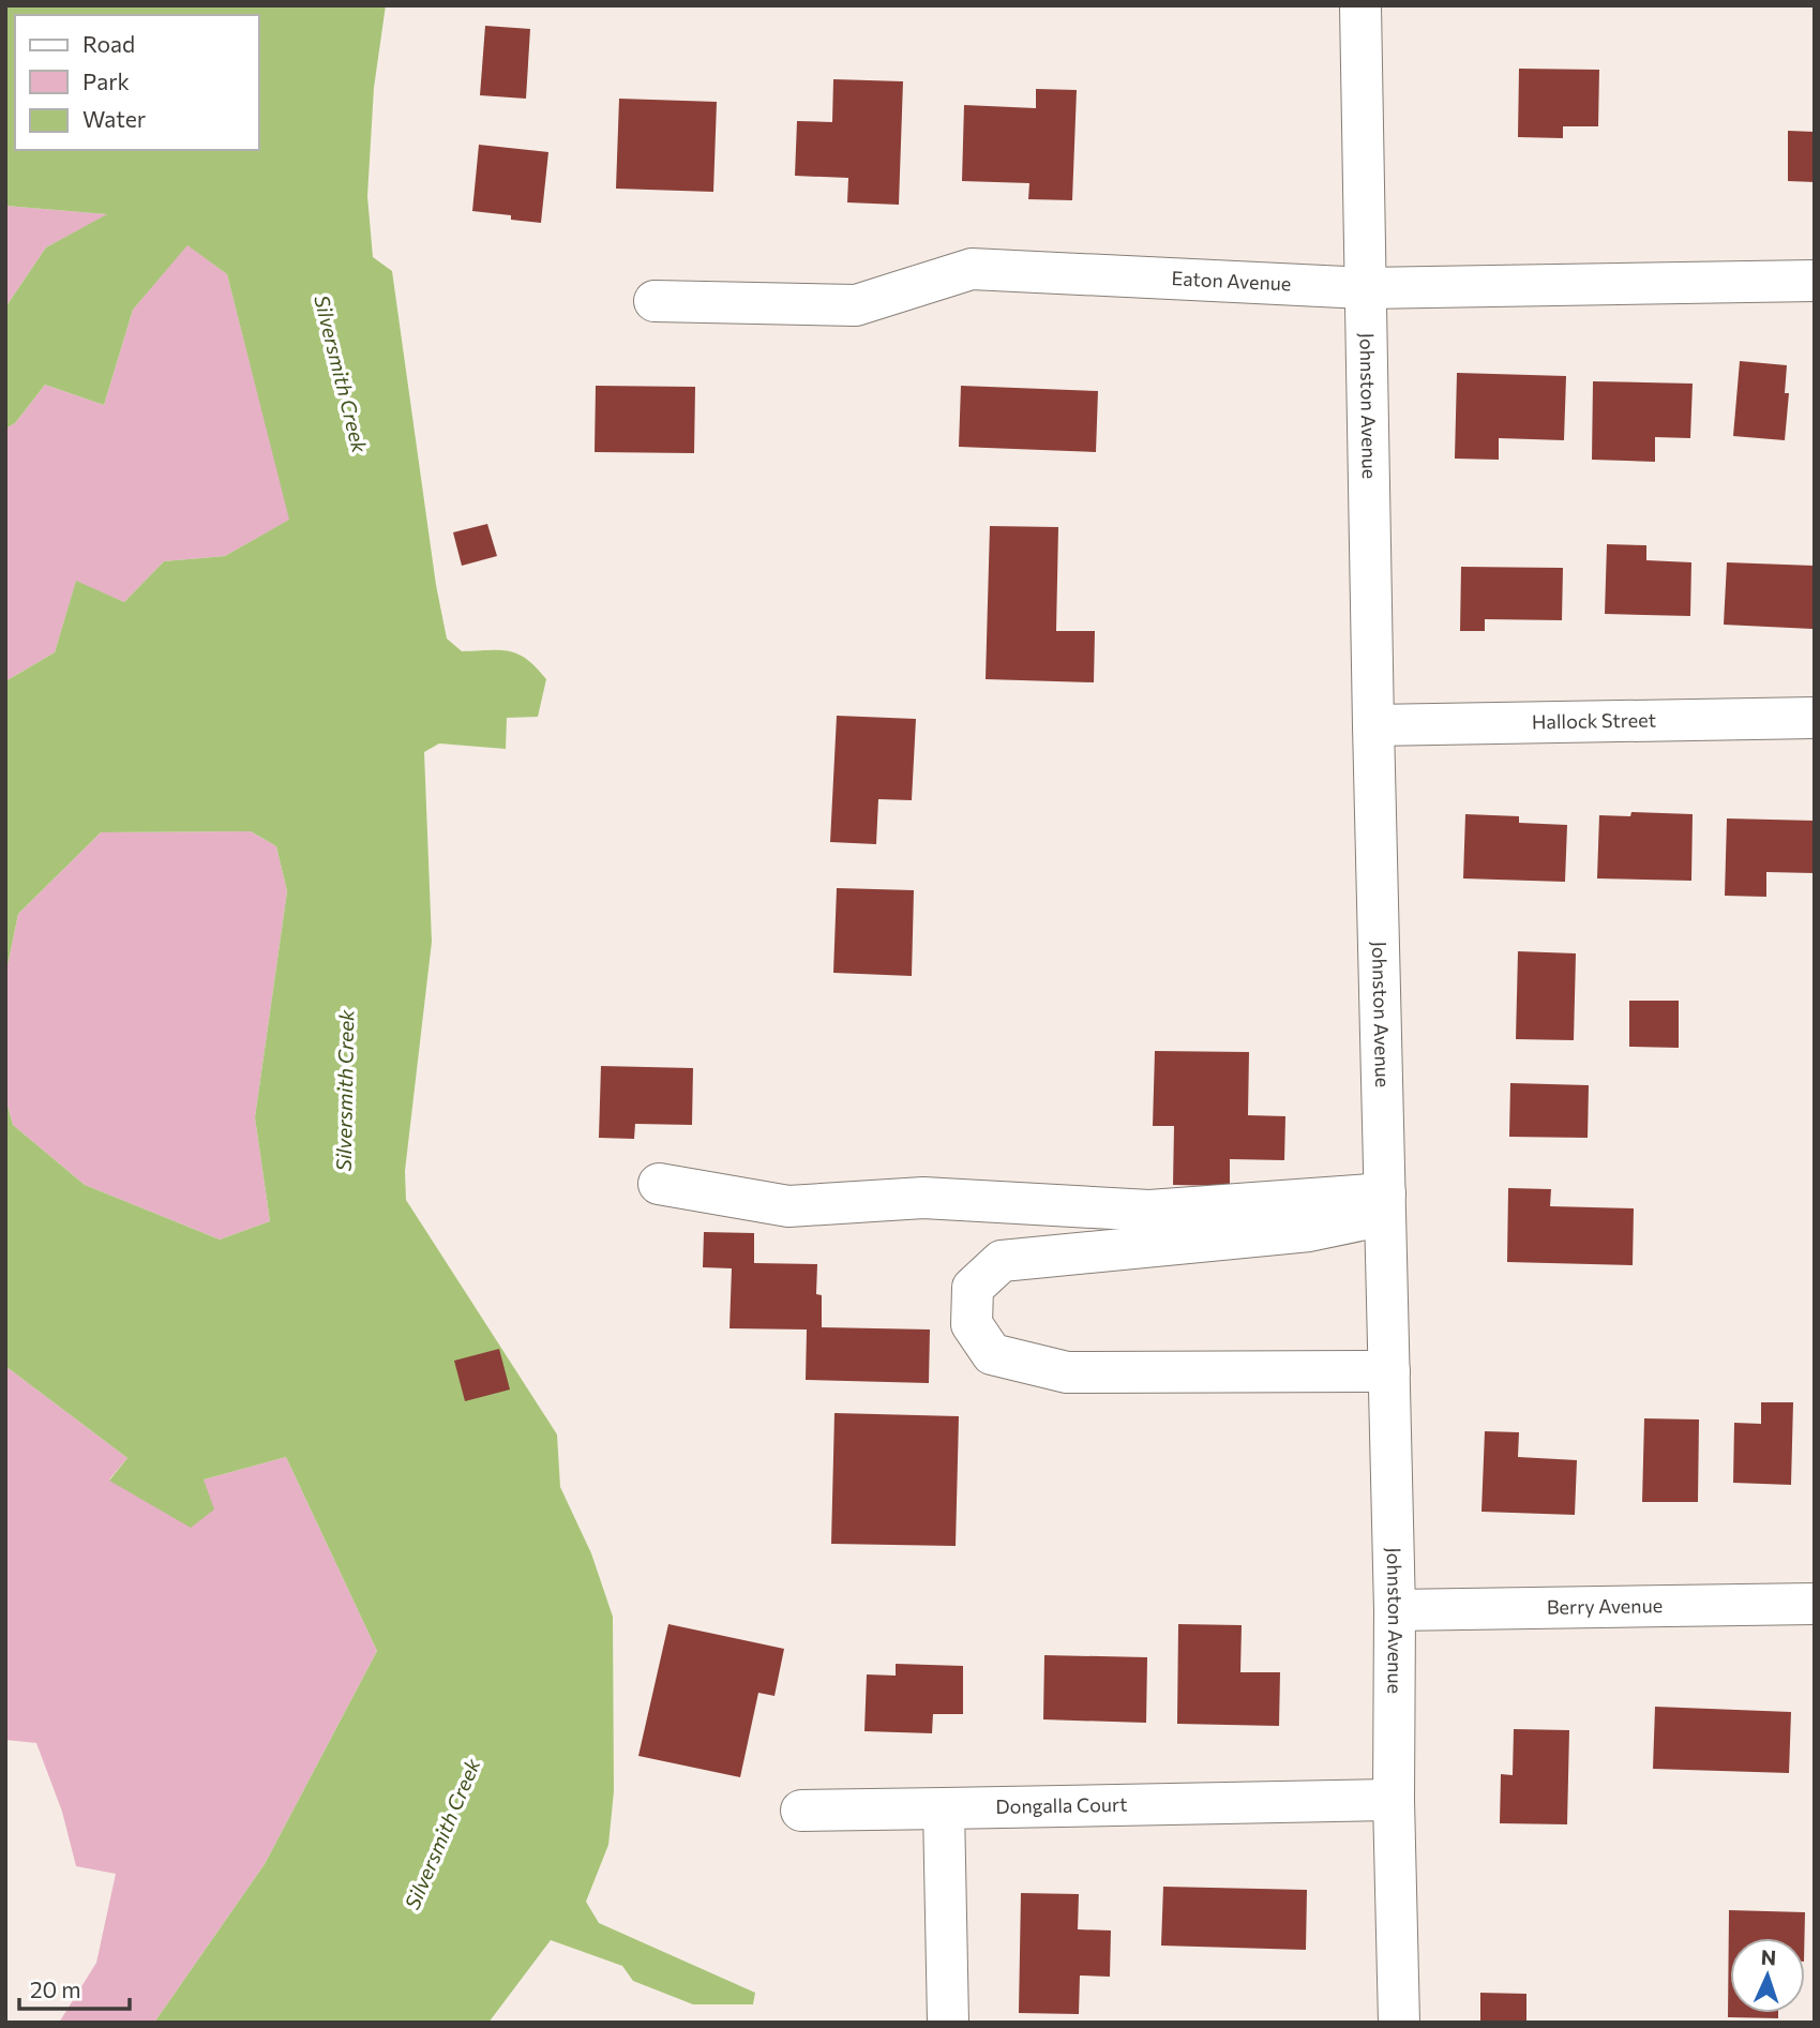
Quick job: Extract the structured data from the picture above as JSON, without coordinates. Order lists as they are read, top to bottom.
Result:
{
  "streets": {
    "street": [
      "Eaton Avenue",
      "Johnston Avenue",
      "Hallock Street",
      "Berry Avenue",
      "Dongalla Court"
    ]
  },
  "crossings": [
    ["Eaton Avenue", "Johnston Avenue"],
    ["Johnston Avenue", "Hallock Street"],
    ["Johnston Avenue", "Berry Avenue"],
    ["Johnston Avenue", "Dongalla Court"]
  ],
  "water": ["Silversmith Creek"],
  "legend": ["Road", "Park", "Water"],
  "scale_bar": "20 m",
  "north": "top"
}
